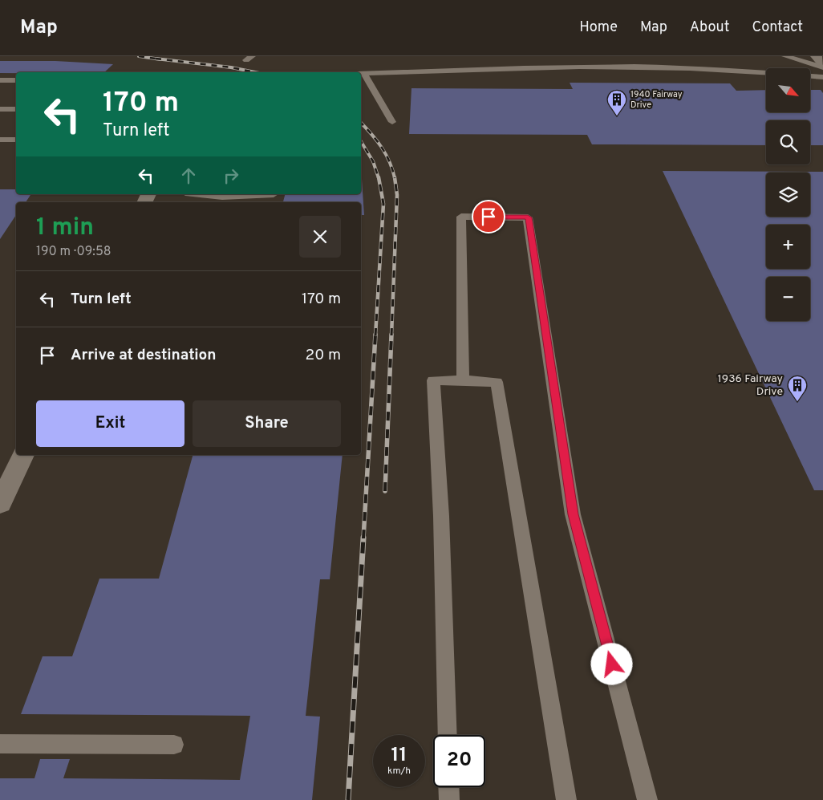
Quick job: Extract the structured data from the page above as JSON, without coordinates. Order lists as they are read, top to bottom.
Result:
{
  "places": {
    "building": ["1940 Fairway Drive", "1936 Fairway Drive"]
  },
  "north": "bottom right",
  "page": {
    "header": "Map",
    "nav": [
      "Home",
      "Map",
      "About",
      "Contact"
    ],
    "map_buttons": ["+", "−"],
    "turn": ["170 m", "Turn left"],
    "heading": ["1 min", "190 m · 09:58"],
    "list": [
      {
        "name": "Turn left",
        "value": "170 m"
      },
      {
        "name": "Arrive at destination",
        "value": "20 m"
      }
    ],
    "buttons": ["Exit", "Share"],
    "speed": "11 km/h",
    "limit": "20"
  }
}
